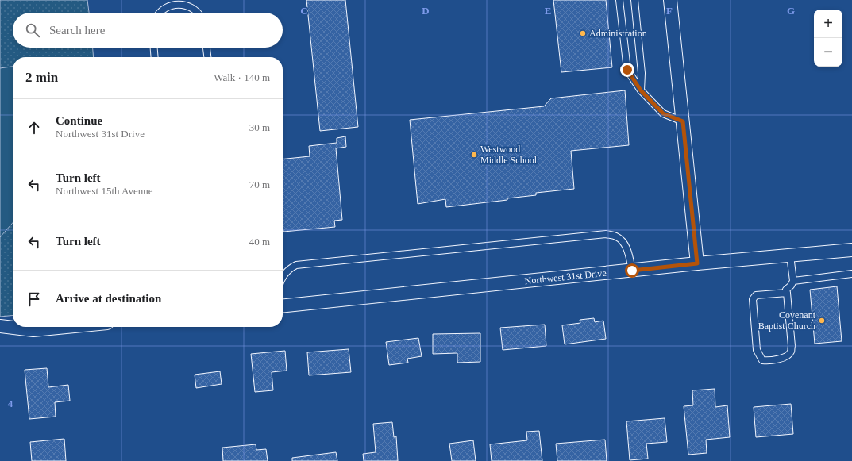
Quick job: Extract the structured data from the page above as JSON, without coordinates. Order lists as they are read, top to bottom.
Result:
{
  "streets": {
    "street": ["Northwest 31st Drive"]
  },
  "places": ["Administration", "Westwood Middle School", "Covenant Baptist Church"],
  "page": {
    "map_buttons": ["+", "−"],
    "search": "Search here",
    "heading": ["2 min", "Walk · 140 m"],
    "list": [
      ["Continue", "Northwest 31st Drive", "30 m"],
      ["Turn left", "Northwest 15th Avenue", "70 m"],
      ["Turn left", "40 m"],
      "Arrive at destination"
    ]
  },
  "grid": {
    "columns": [
      "C",
      "D",
      "E",
      "F",
      "G"
    ],
    "rows": ["4"]
  }
}
